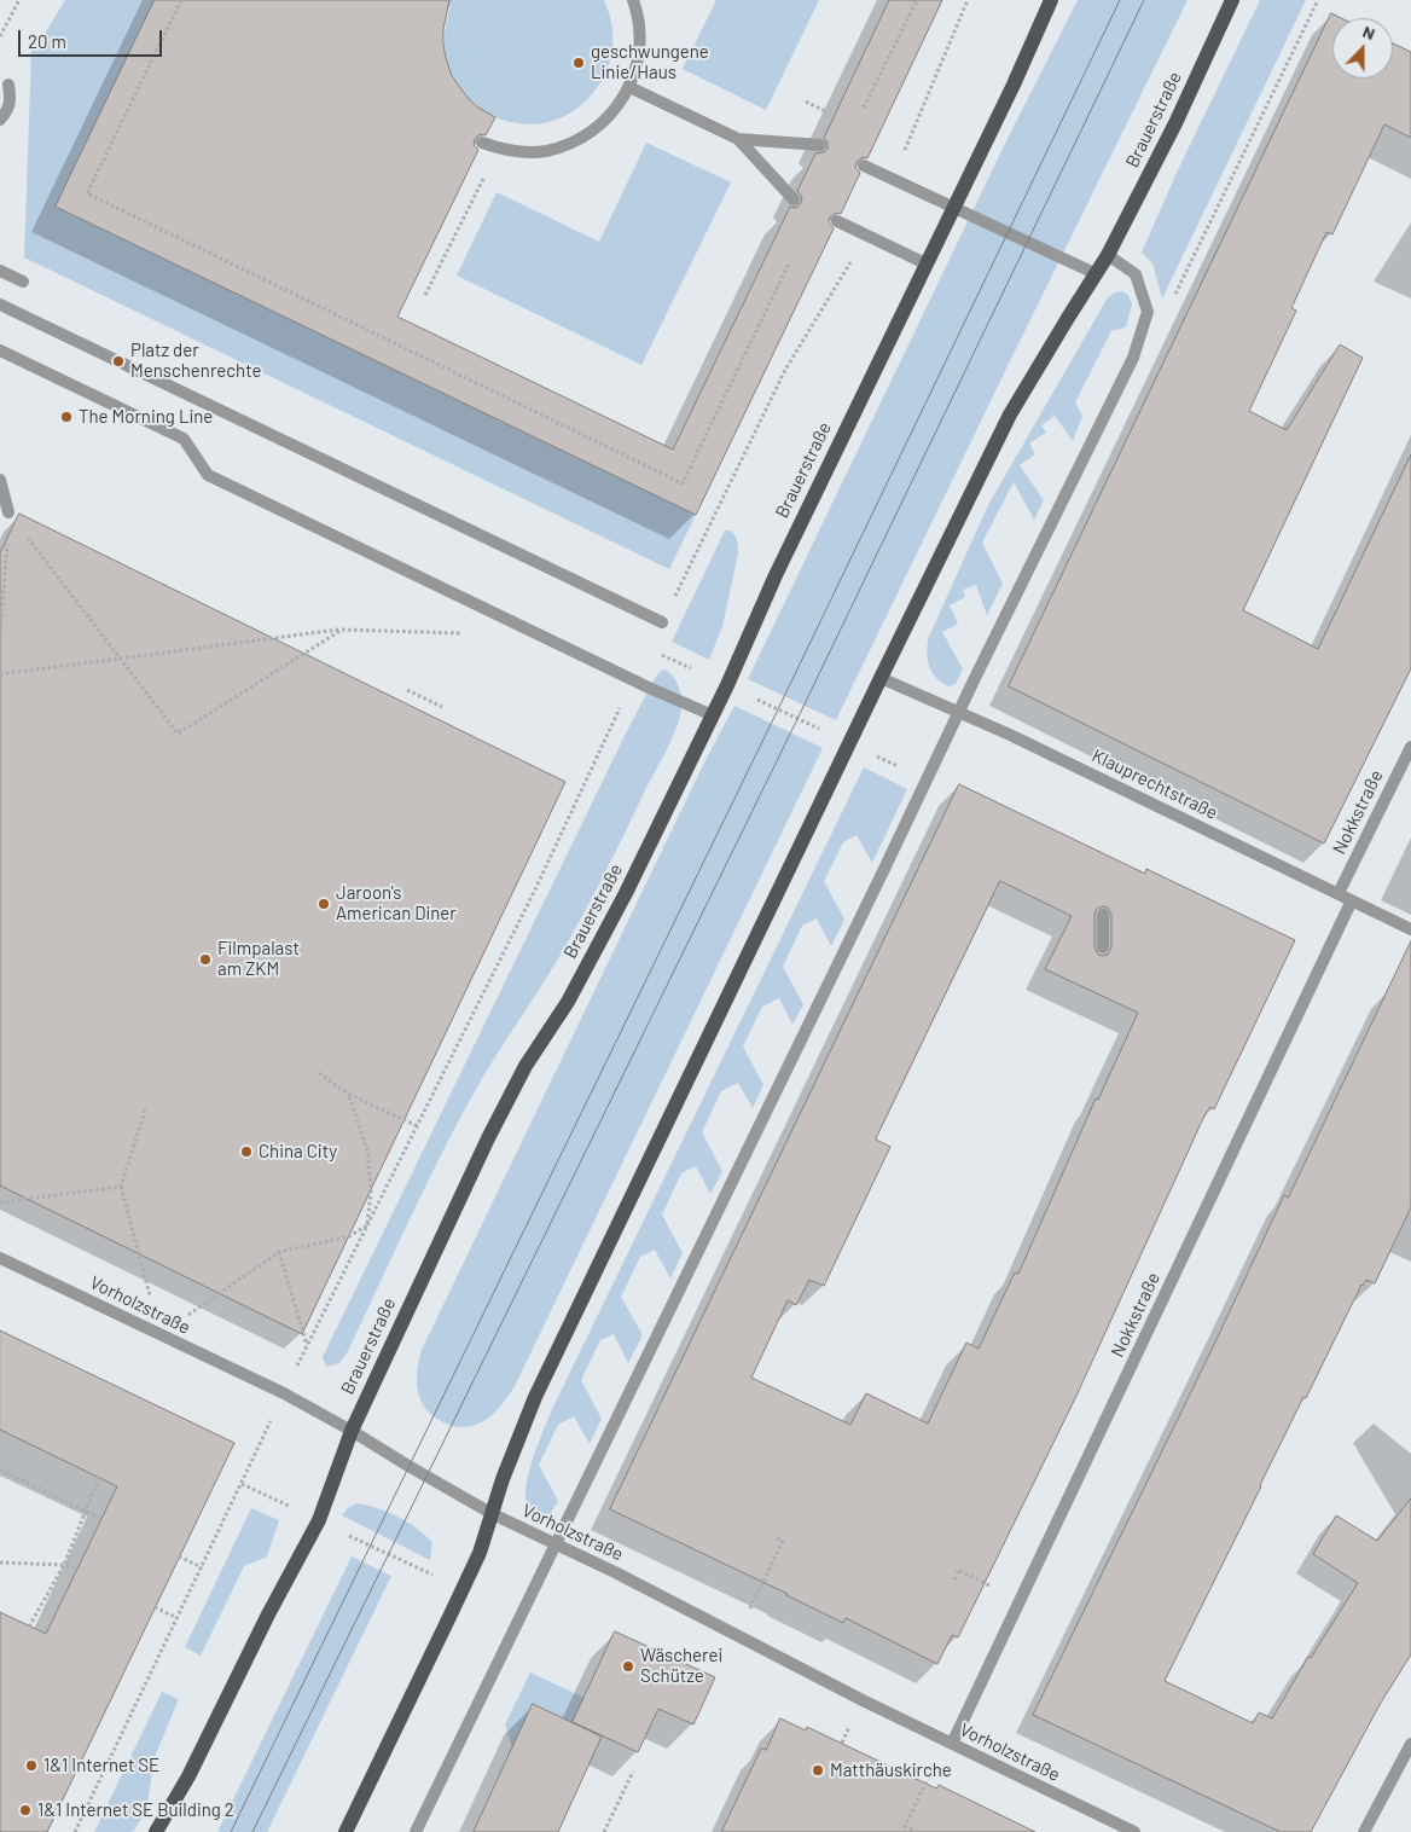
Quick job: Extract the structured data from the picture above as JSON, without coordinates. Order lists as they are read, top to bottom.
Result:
{
  "streets": {
    "main road": ["Brauerstraße"],
    "street": ["Klauprechtstraße", "Nokkstraße", "Vorholzstraße"]
  },
  "crossings": [
    ["Brauerstraße", "Klauprechtstraße"],
    ["Brauerstraße", "Vorholzstraße"],
    ["Klauprechtstraße", "Nokkstraße"],
    ["Nokkstraße", "Vorholzstraße"]
  ],
  "places": [
    "geschwungene Linie/Haus",
    "Platz der Menschenrechte",
    "The Morning Line",
    "Jaroon's American Diner",
    "Filmpalast am ZKM",
    "China City",
    "Wäscherei Schütze",
    "1&1 Internet SE",
    "Matthäuskirche",
    "1&1 Internet SE Building 2"
  ],
  "scale_bar": "20 m",
  "north": "top"
}
